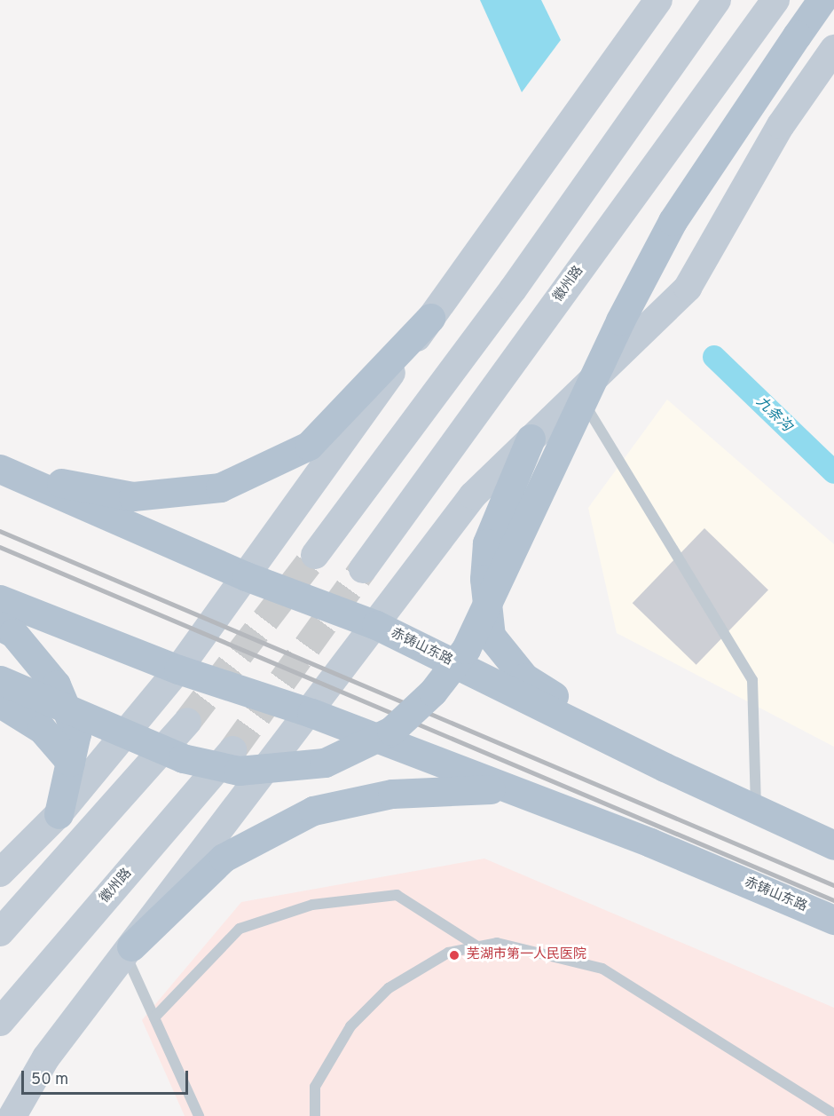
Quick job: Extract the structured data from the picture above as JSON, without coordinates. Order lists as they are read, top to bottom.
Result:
{
  "streets": {
    "main road": ["赤铸山东路"],
    "street": ["徽州路"]
  },
  "water": ["九条沟"],
  "places": ["芜湖市第一人民医院"],
  "scale_bar": "50 m"
}
